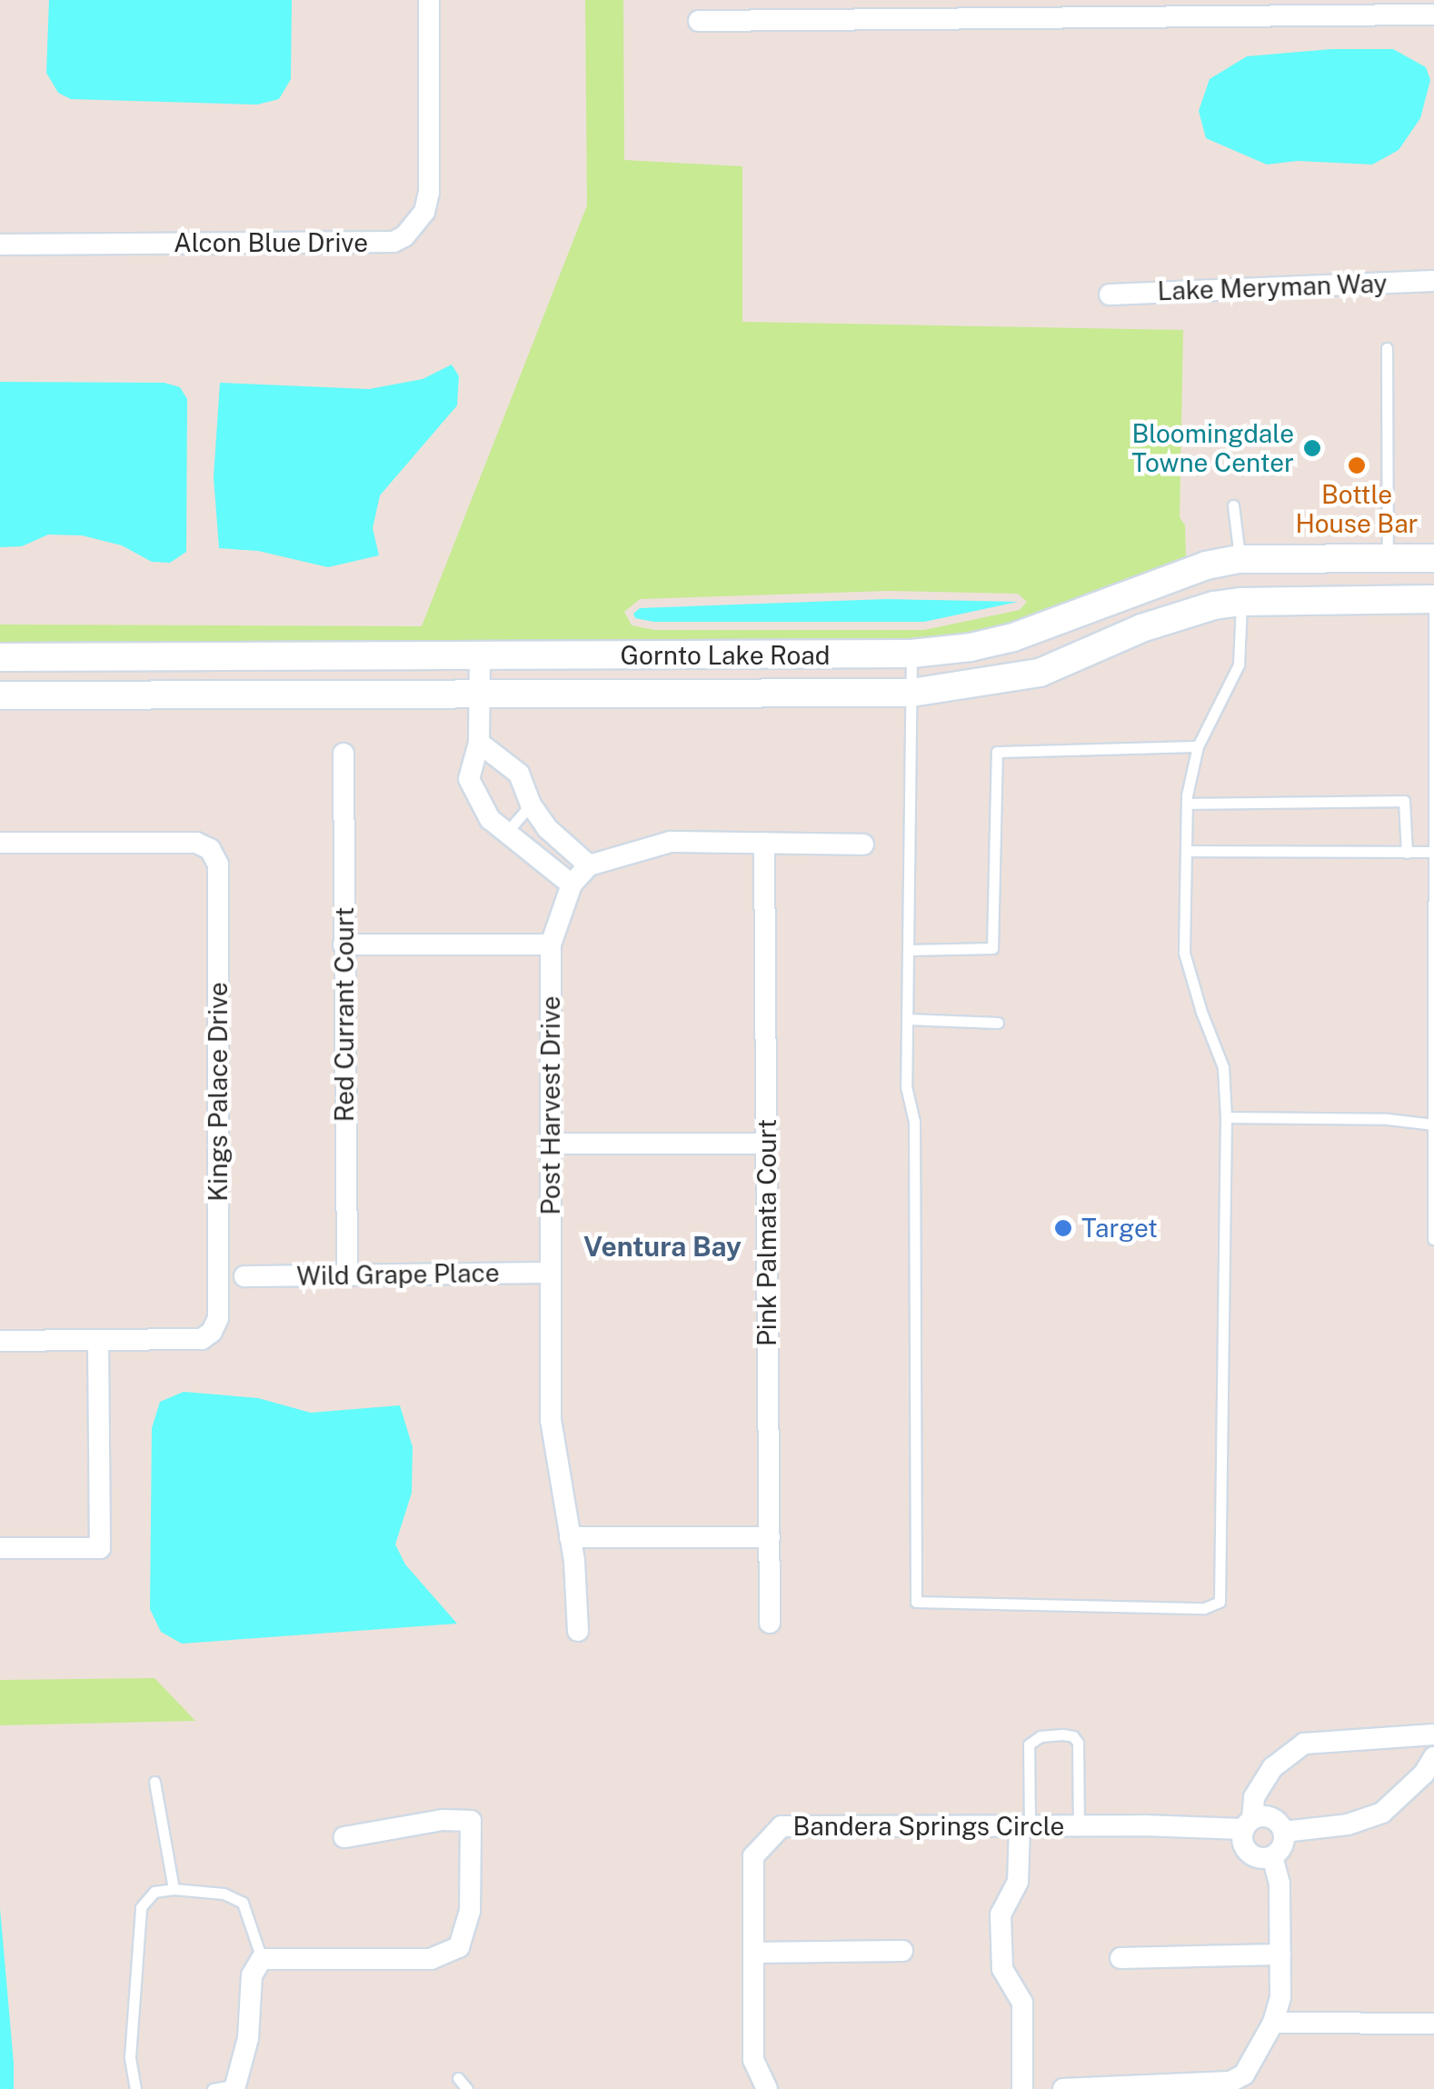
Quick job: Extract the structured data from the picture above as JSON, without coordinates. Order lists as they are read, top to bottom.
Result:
{
  "streets": {
    "street": [
      "Alcon Blue Drive",
      "Lake Meryman Way",
      "Gornto Lake Road",
      "Red Currant Court",
      "Kings Palace Drive",
      "Post Harvest Drive",
      "Pink Palmata Court",
      "Wild Grape Place",
      "Bandera Springs Circle"
    ]
  },
  "crossings": [
    ["Red Currant Court", "Wild Grape Place"],
    ["Post Harvest Drive", "Wild Grape Place"]
  ],
  "districts": ["Ventura Bay"],
  "places": ["Bloomingdale Towne Center", "Bottle House Bar", "Target"]
}
